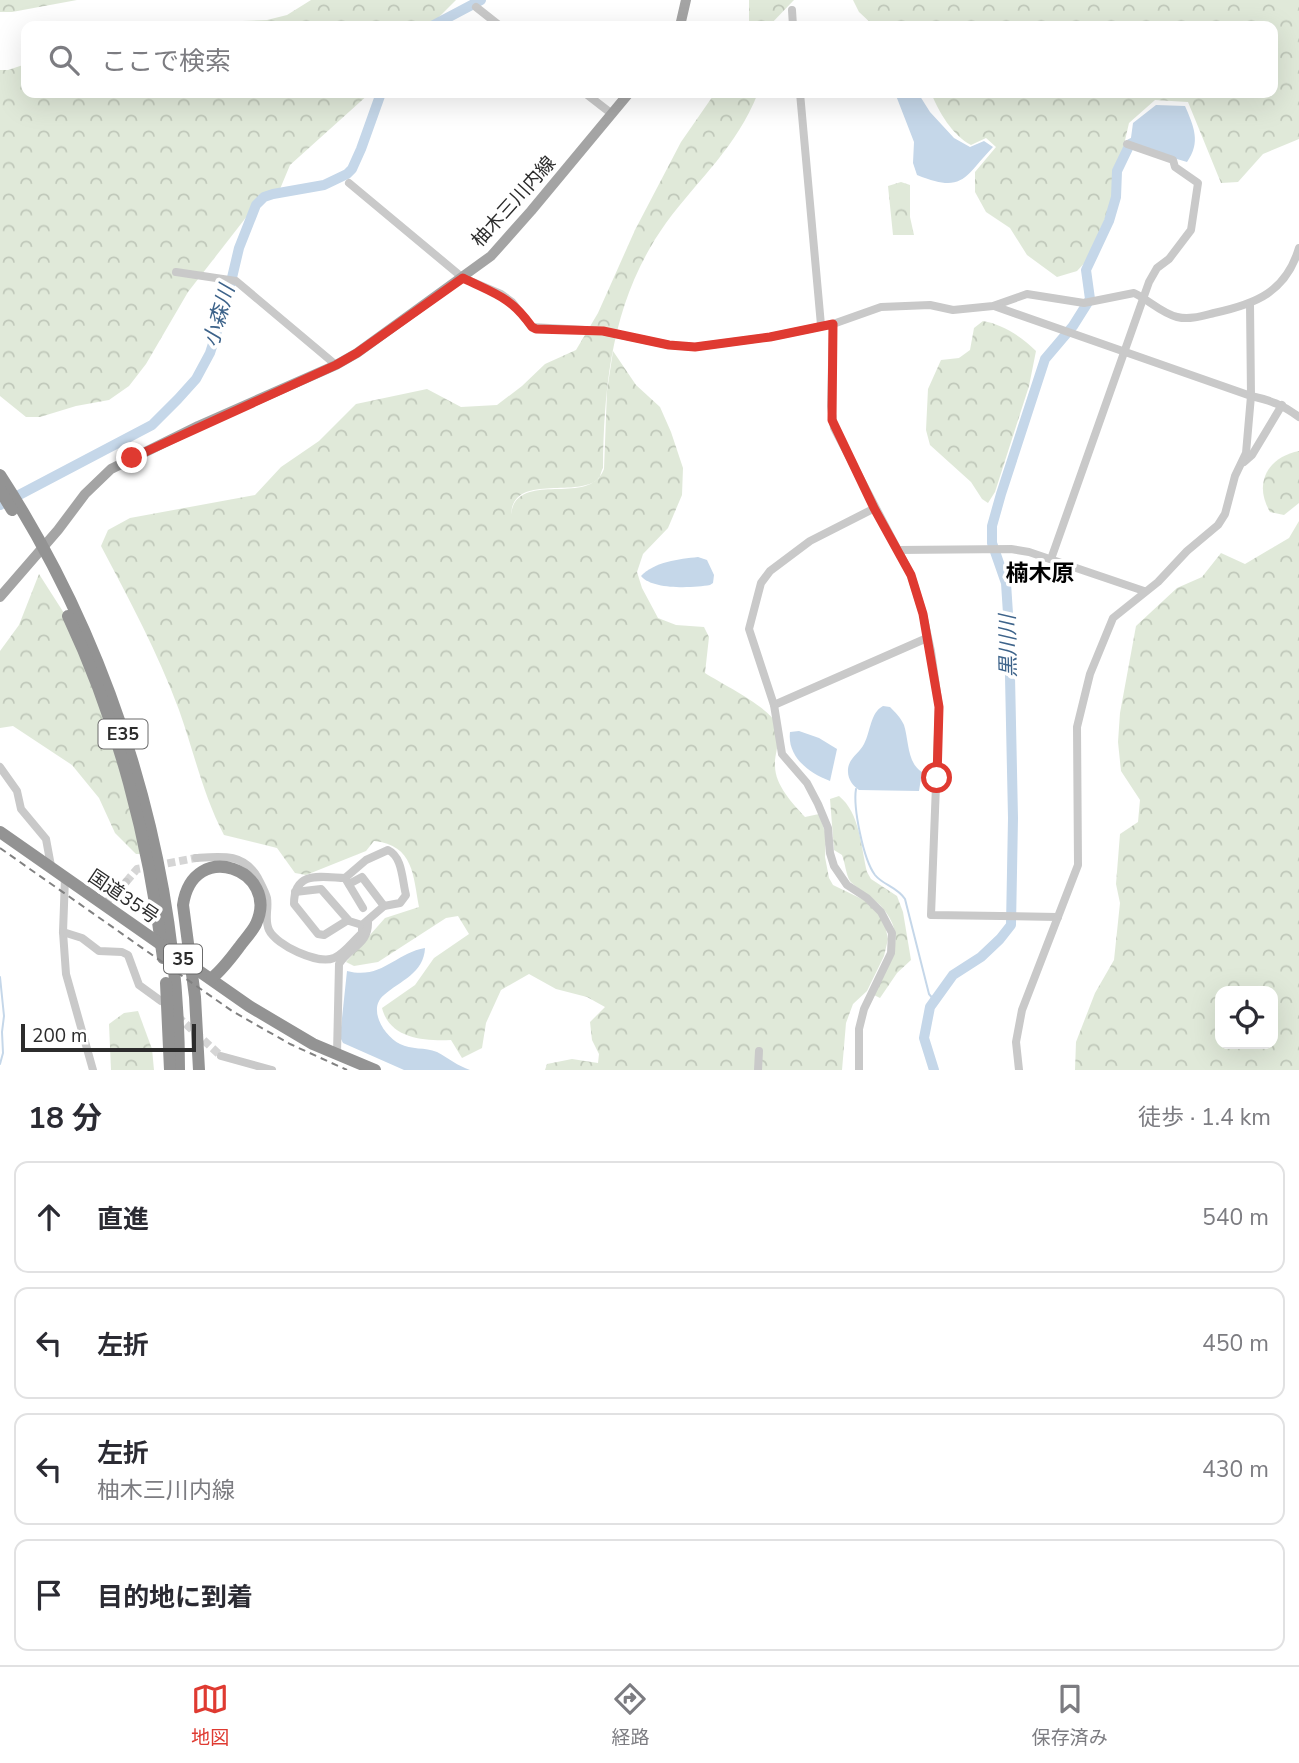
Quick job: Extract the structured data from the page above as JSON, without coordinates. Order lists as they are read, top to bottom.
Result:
{
  "streets": {
    "highway": ["E35", "国道35号", "35"],
    "main road": ["柚木三川内線"]
  },
  "districts": ["楠木原"],
  "water": ["小森川", "黒川川"],
  "scale_bar": "200 m",
  "page": {
    "search": "ここで検索",
    "scale": "200 m",
    "heading": ["18 分", "徒歩 · 1.4 km"],
    "list": [
      ["直進", "540 m"],
      ["左折", "450 m"],
      ["左折", "柚木三川内線", "430 m"],
      "目的地に到着"
    ],
    "nav": ["地図", "経路", "保存済み"]
  }
}
